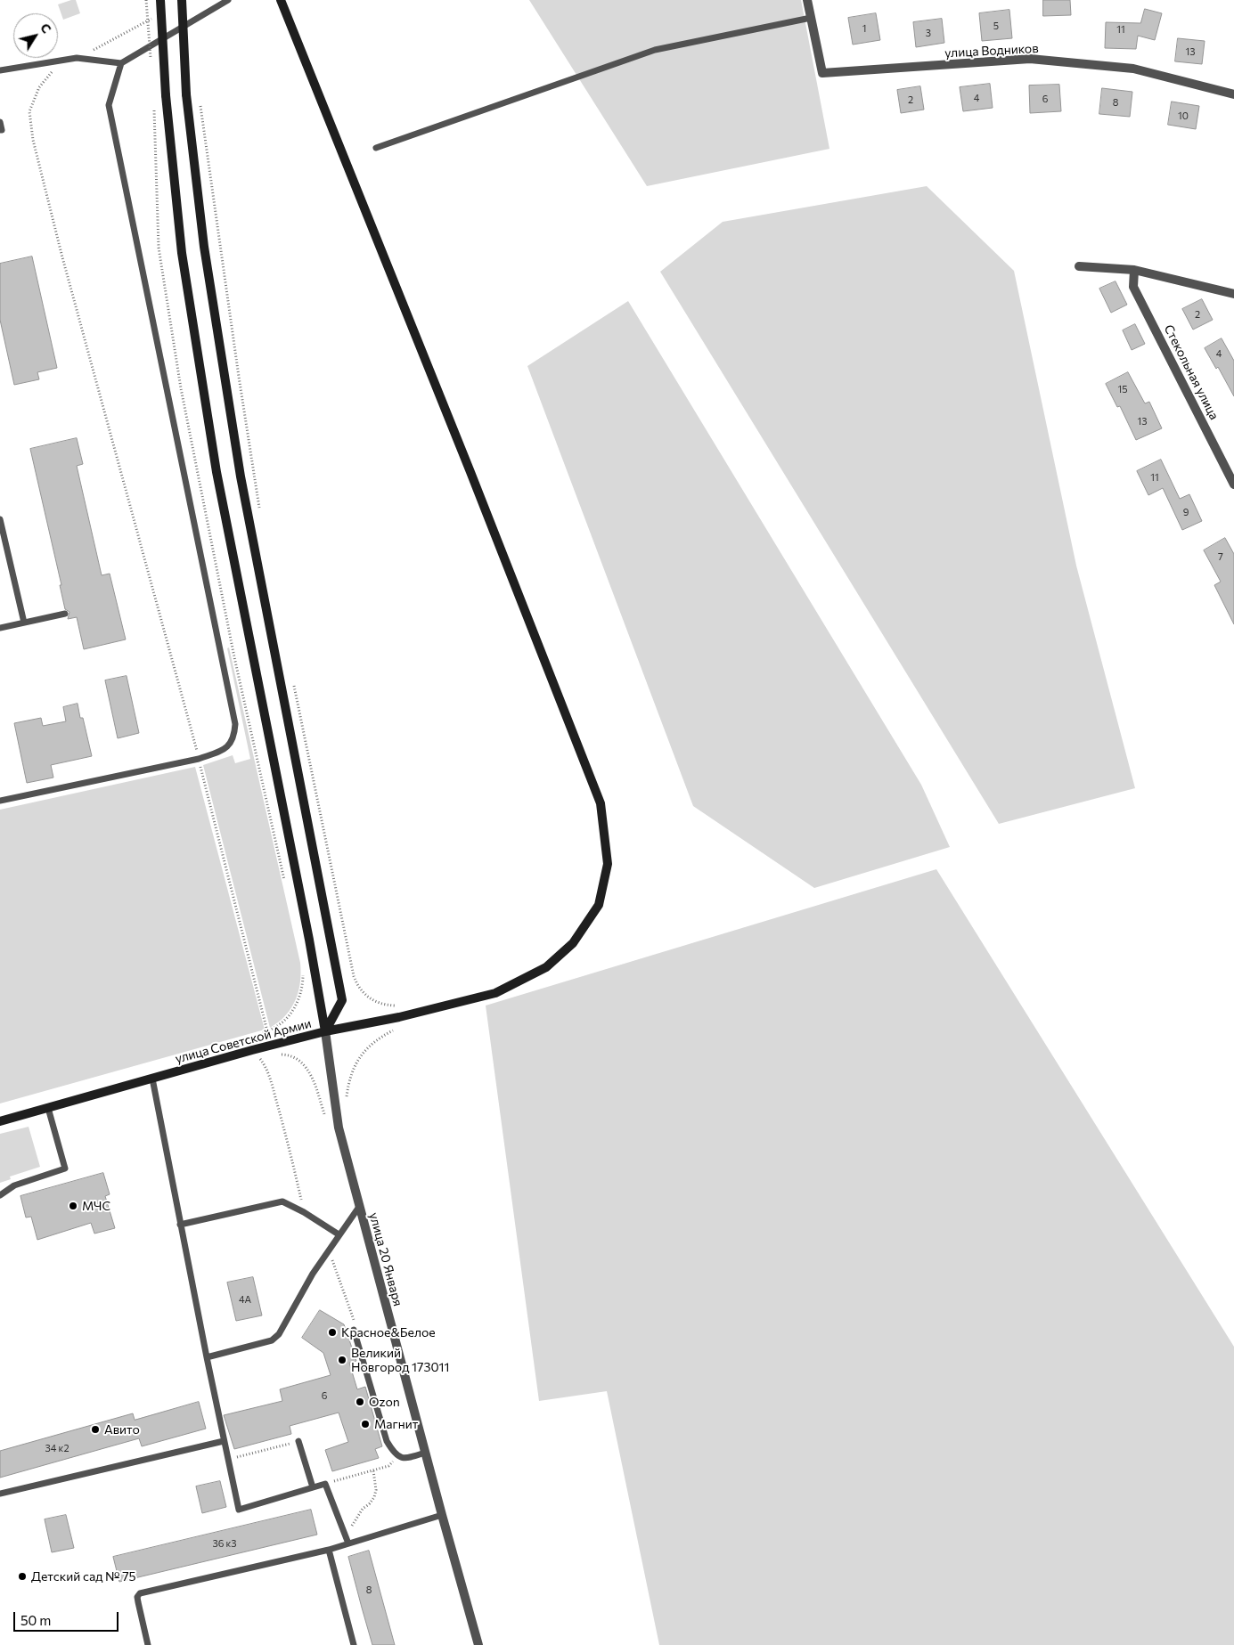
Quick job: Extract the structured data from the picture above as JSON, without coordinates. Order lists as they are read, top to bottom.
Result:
{
  "streets": {
    "main road": ["улица Советской Армии"],
    "street": ["улица Водников", "Стекольная улица", "улица 20 Января"]
  },
  "crossings": [
    ["улица Советской Армии", "улица 20 Января"]
  ],
  "places": [
    "МЧС",
    "Красное&Белое",
    "Великий Новгород 173011",
    "Ozon",
    "Магнит",
    "Авито",
    "Детский сад № 75"
  ],
  "house_numbers": [
    "5",
    "1",
    "11",
    "3",
    "13",
    "4",
    "6",
    "2",
    "8",
    "10",
    "2",
    "4",
    "15",
    "13",
    "11",
    "9",
    "7",
    "4А",
    "6",
    "34 к2",
    "36 к3",
    "8"
  ],
  "scale_bar": "50 m",
  "north": "top right"
}
